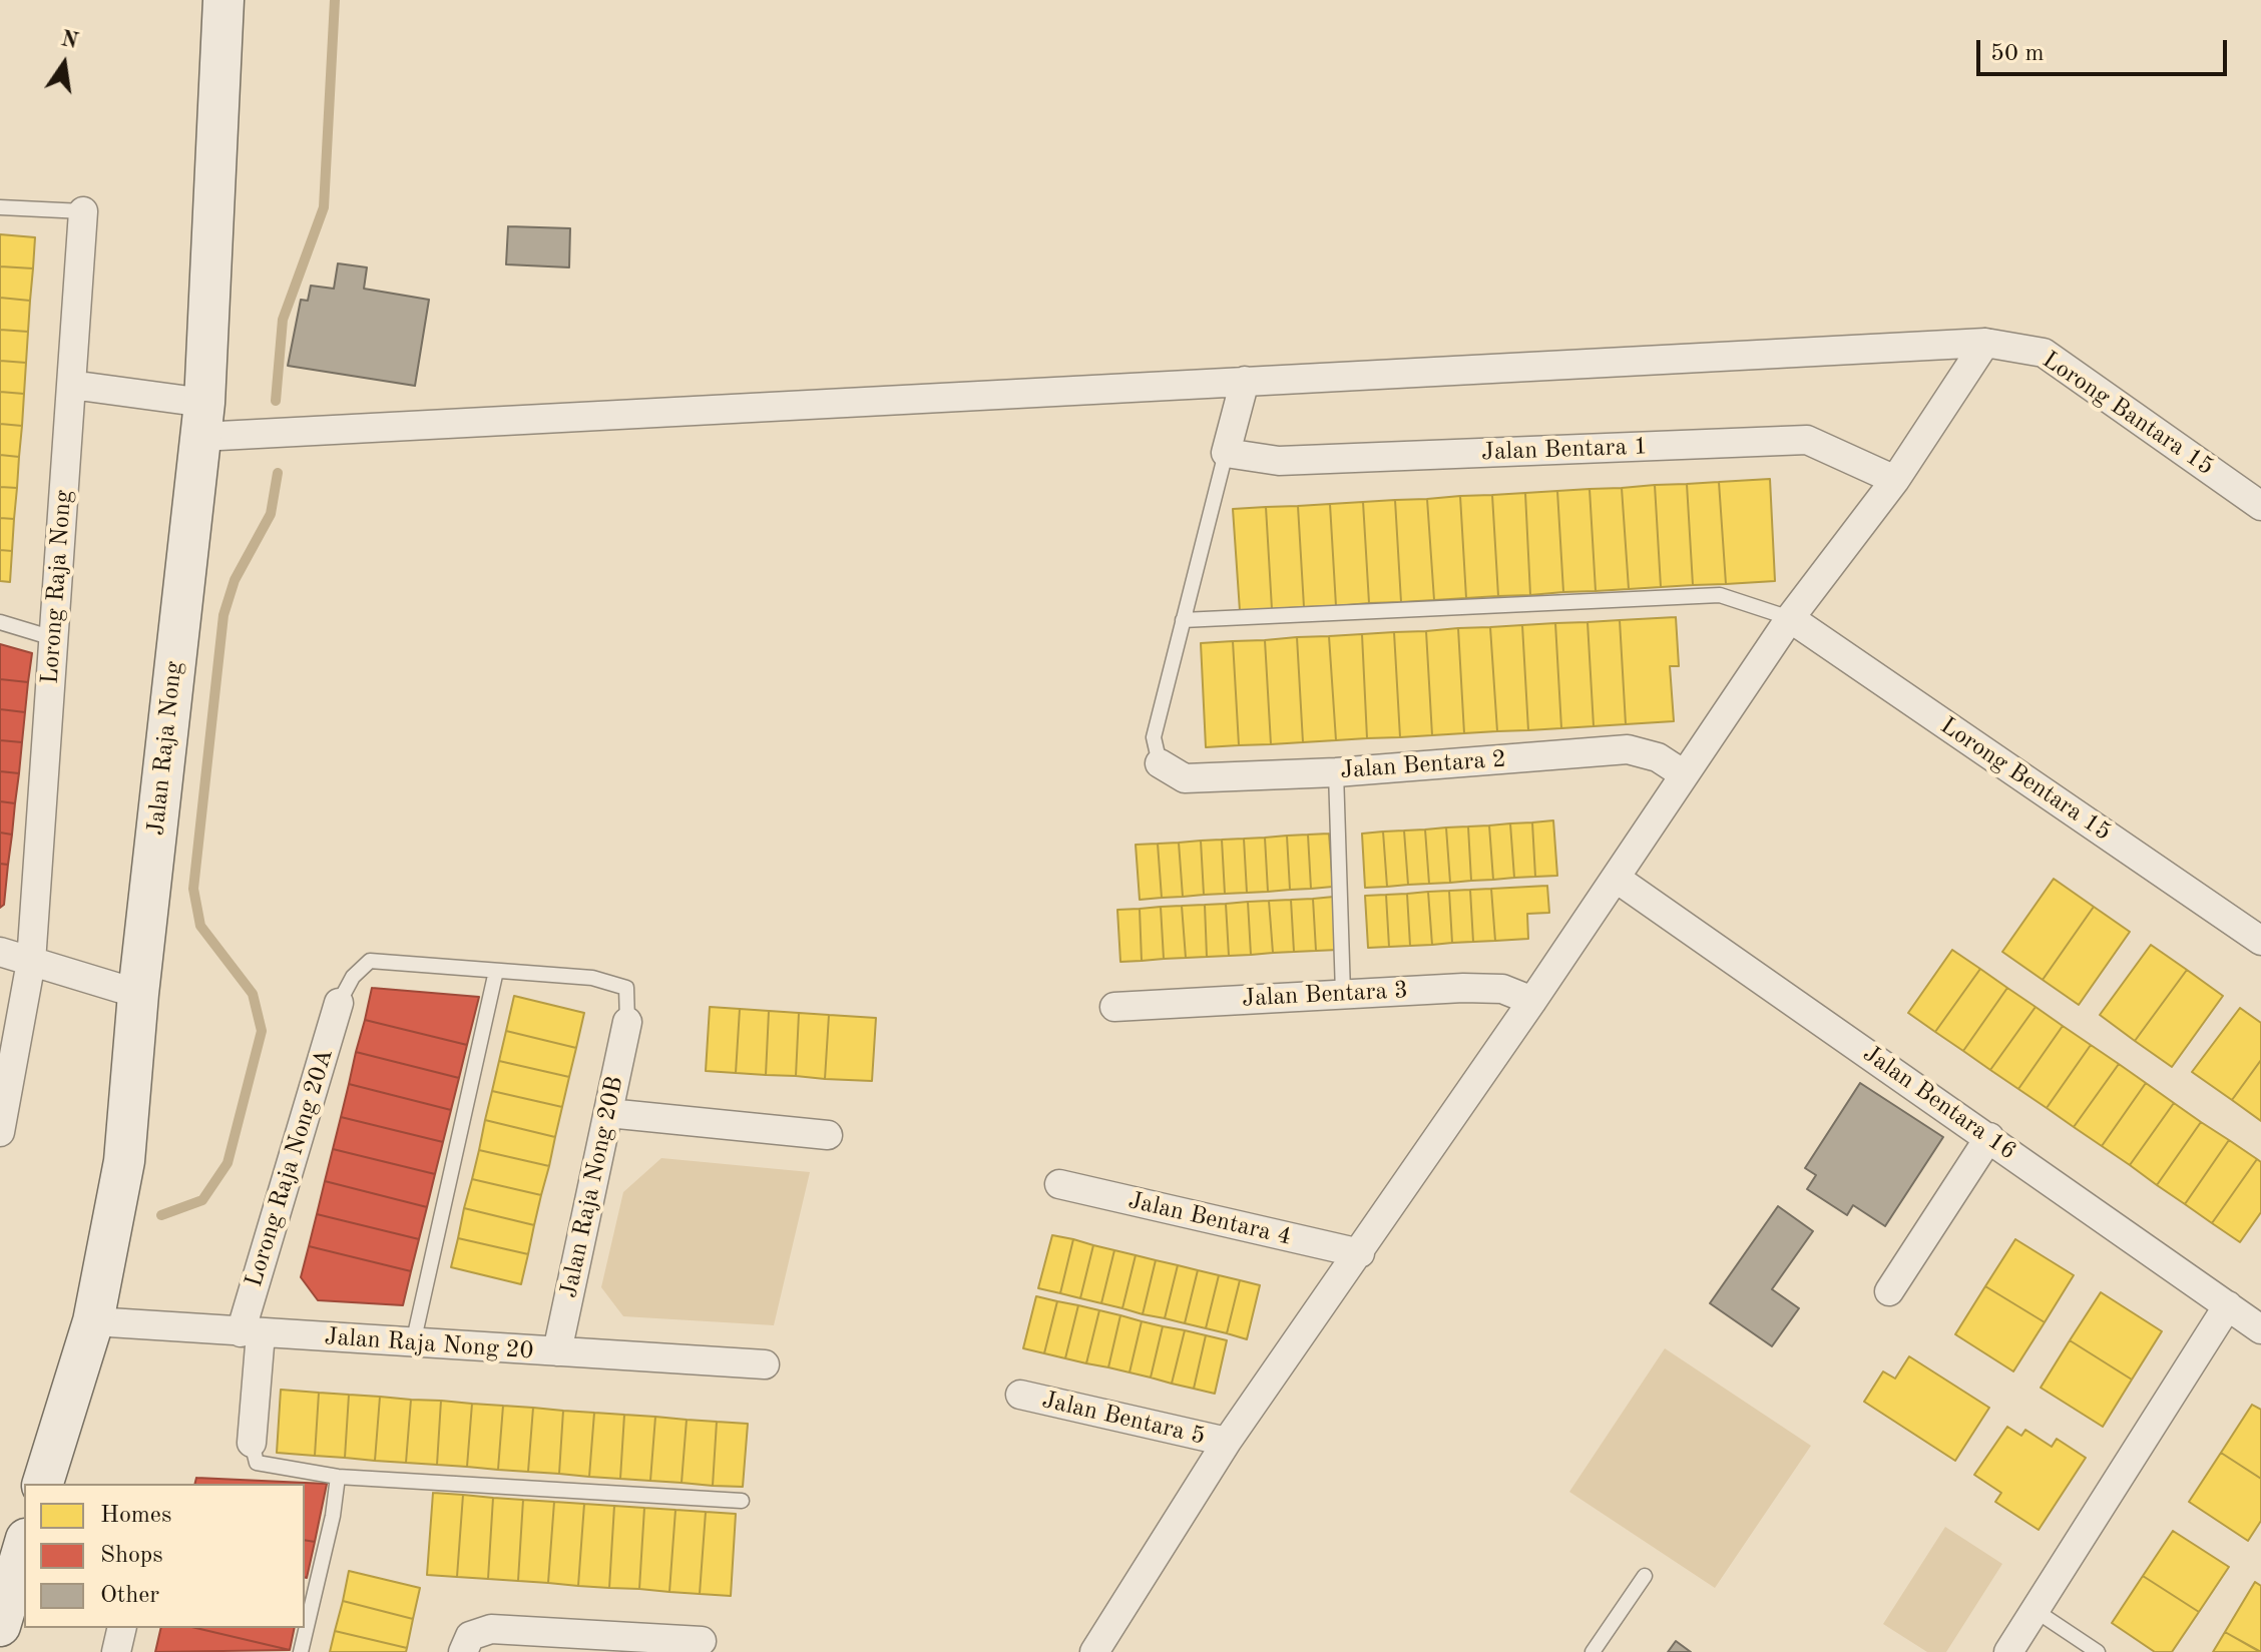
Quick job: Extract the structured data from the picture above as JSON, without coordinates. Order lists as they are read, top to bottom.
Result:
{
  "streets": {
    "main road": ["Jalan Raja Nong"],
    "street": [
      "Lorong Bantara 15",
      "Jalan Bentara 1",
      "Lorong Raja Nong",
      "Jalan Bentara 2",
      "Lorong Bentara 15",
      "Jalan Bentara 3",
      "Jalan Bentara 16",
      "Lorong Raja Nong 20A",
      "Jalan Raja Nong 20B",
      "Jalan Bentara 4",
      "Jalan Raja Nong 20",
      "Jalan Bentara 5"
    ]
  },
  "crossings": [
    ["Lorong Bantara 15", "Lorong Raja Nong"],
    ["Lorong Bantara 15", "Jalan Raja Nong"],
    ["Jalan Raja Nong", "Jalan Raja Nong 20"],
    ["Lorong Raja Nong 20A", "Jalan Raja Nong 20"],
    ["Jalan Raja Nong 20B", "Jalan Raja Nong 20"]
  ],
  "legend": ["Homes", "Shops", "Other"],
  "scale_bar": "50 m",
  "north": "top"
}
